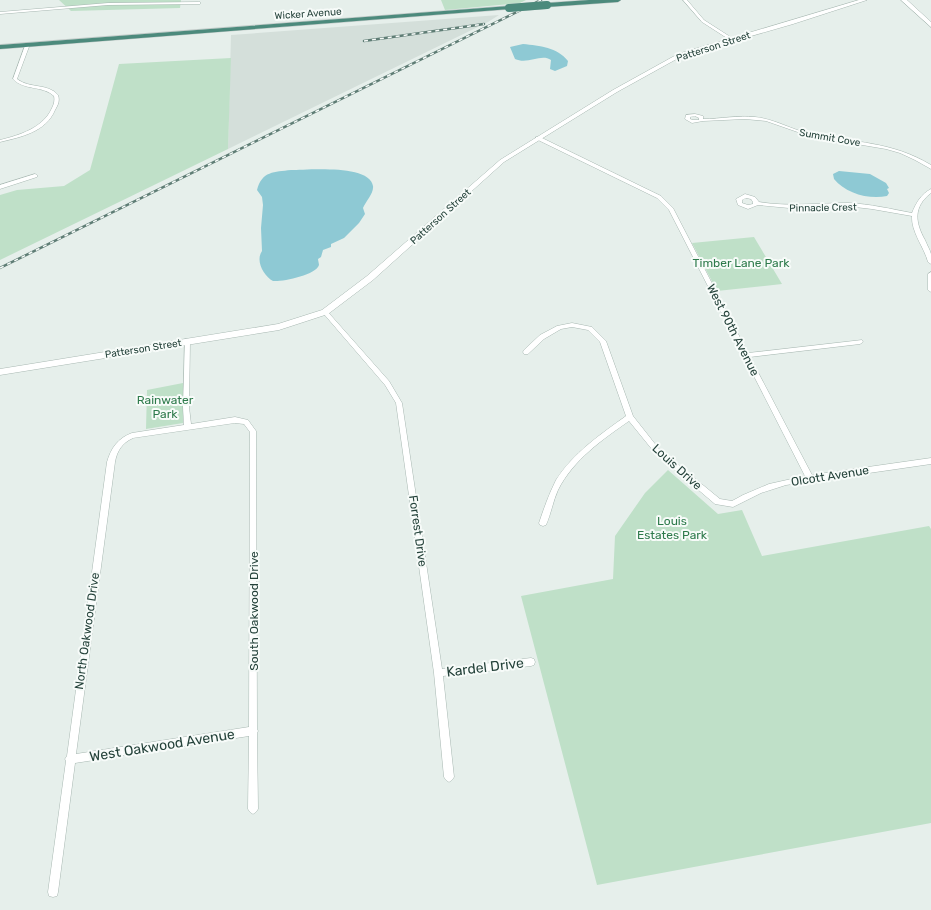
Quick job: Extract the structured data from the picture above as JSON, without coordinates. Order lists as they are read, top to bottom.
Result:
{
  "streets": {
    "highway": ["Wicker Avenue"],
    "street": [
      "Patterson Street",
      "Summit Cove",
      "Pinnacle Crest",
      "West 90th Avenue",
      "Louis Drive",
      "Olcott Avenue",
      "Forrest Drive",
      "South Oakwood Drive",
      "North Oakwood Drive",
      "Kardel Drive",
      "West Oakwood Avenue"
    ]
  },
  "crossings": [
    ["Patterson Street", "West 90th Avenue"],
    ["Patterson Street", "Forrest Drive"],
    ["West 90th Avenue", "Olcott Avenue"],
    ["Louis Drive", "Olcott Avenue"],
    ["Forrest Drive", "Kardel Drive"],
    ["South Oakwood Drive", "North Oakwood Drive"],
    ["South Oakwood Drive", "West Oakwood Avenue"],
    ["North Oakwood Drive", "West Oakwood Avenue"]
  ],
  "parks": ["Timber Lane Park", "Rainwater Park", "Louis Estates Park"]
}
